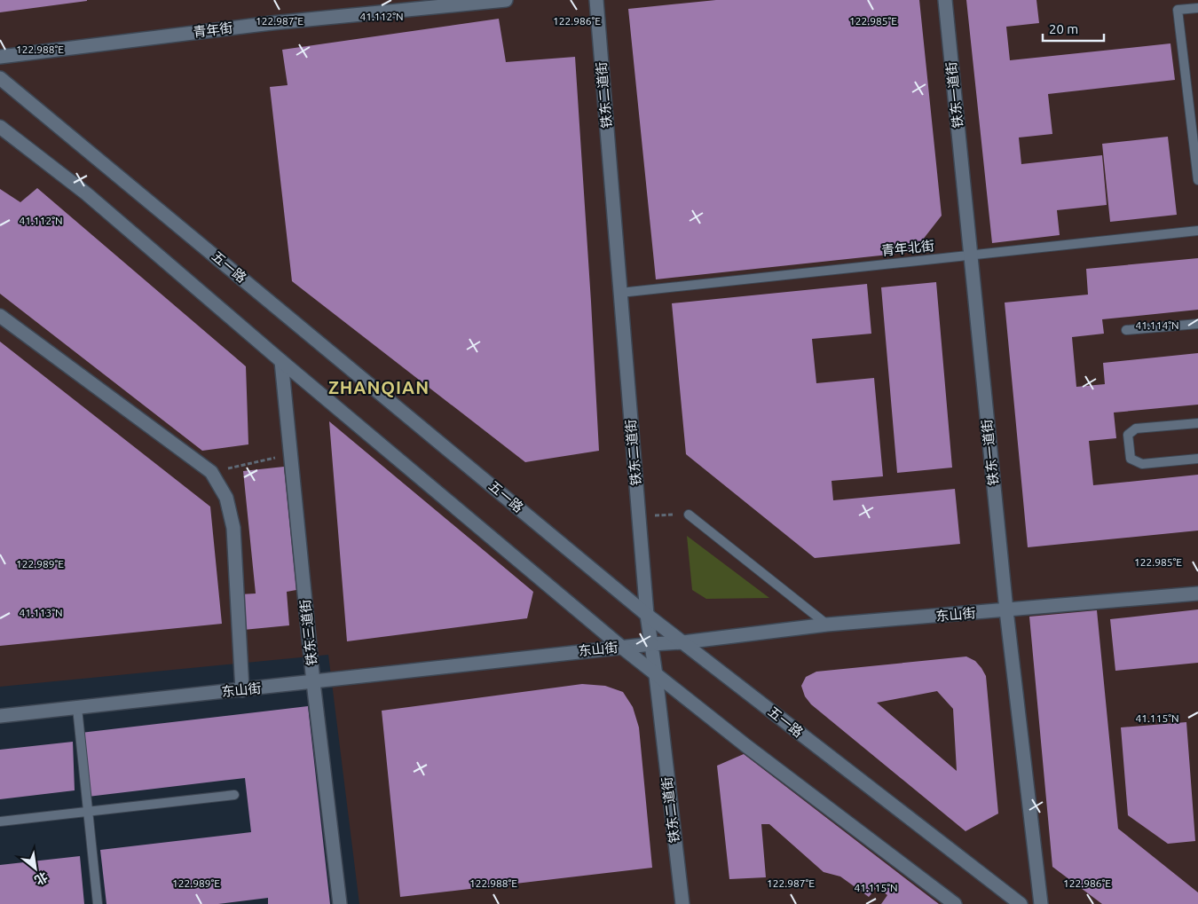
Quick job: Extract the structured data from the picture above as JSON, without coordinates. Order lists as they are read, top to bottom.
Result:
{
  "streets": {
    "street": [
      "青年街",
      "铁东二道街",
      "铁东一道街",
      "五一路",
      "东山街",
      "铁东三道街"
    ],
    "lane": ["青年北街"]
  },
  "crossings": [
    ["铁东二道街", "青年北街"],
    ["铁东二道街", "五一路"],
    ["铁东二道街", "东山街"],
    ["铁东一道街", "青年北街"],
    ["铁东一道街", "东山街"],
    ["五一路", "东山街"],
    ["东山街", "铁东三道街"]
  ],
  "districts": ["ZHANQIAN"],
  "scale_bar": "20 m",
  "north": "bottom right",
  "coordinates": [
    "41.112°N",
    "122.987°E",
    "122.986°E",
    "122.985°E",
    "122.988°E",
    "41.114°N",
    "122.989°E",
    "41.113°N",
    "41.115°N"
  ]
}
